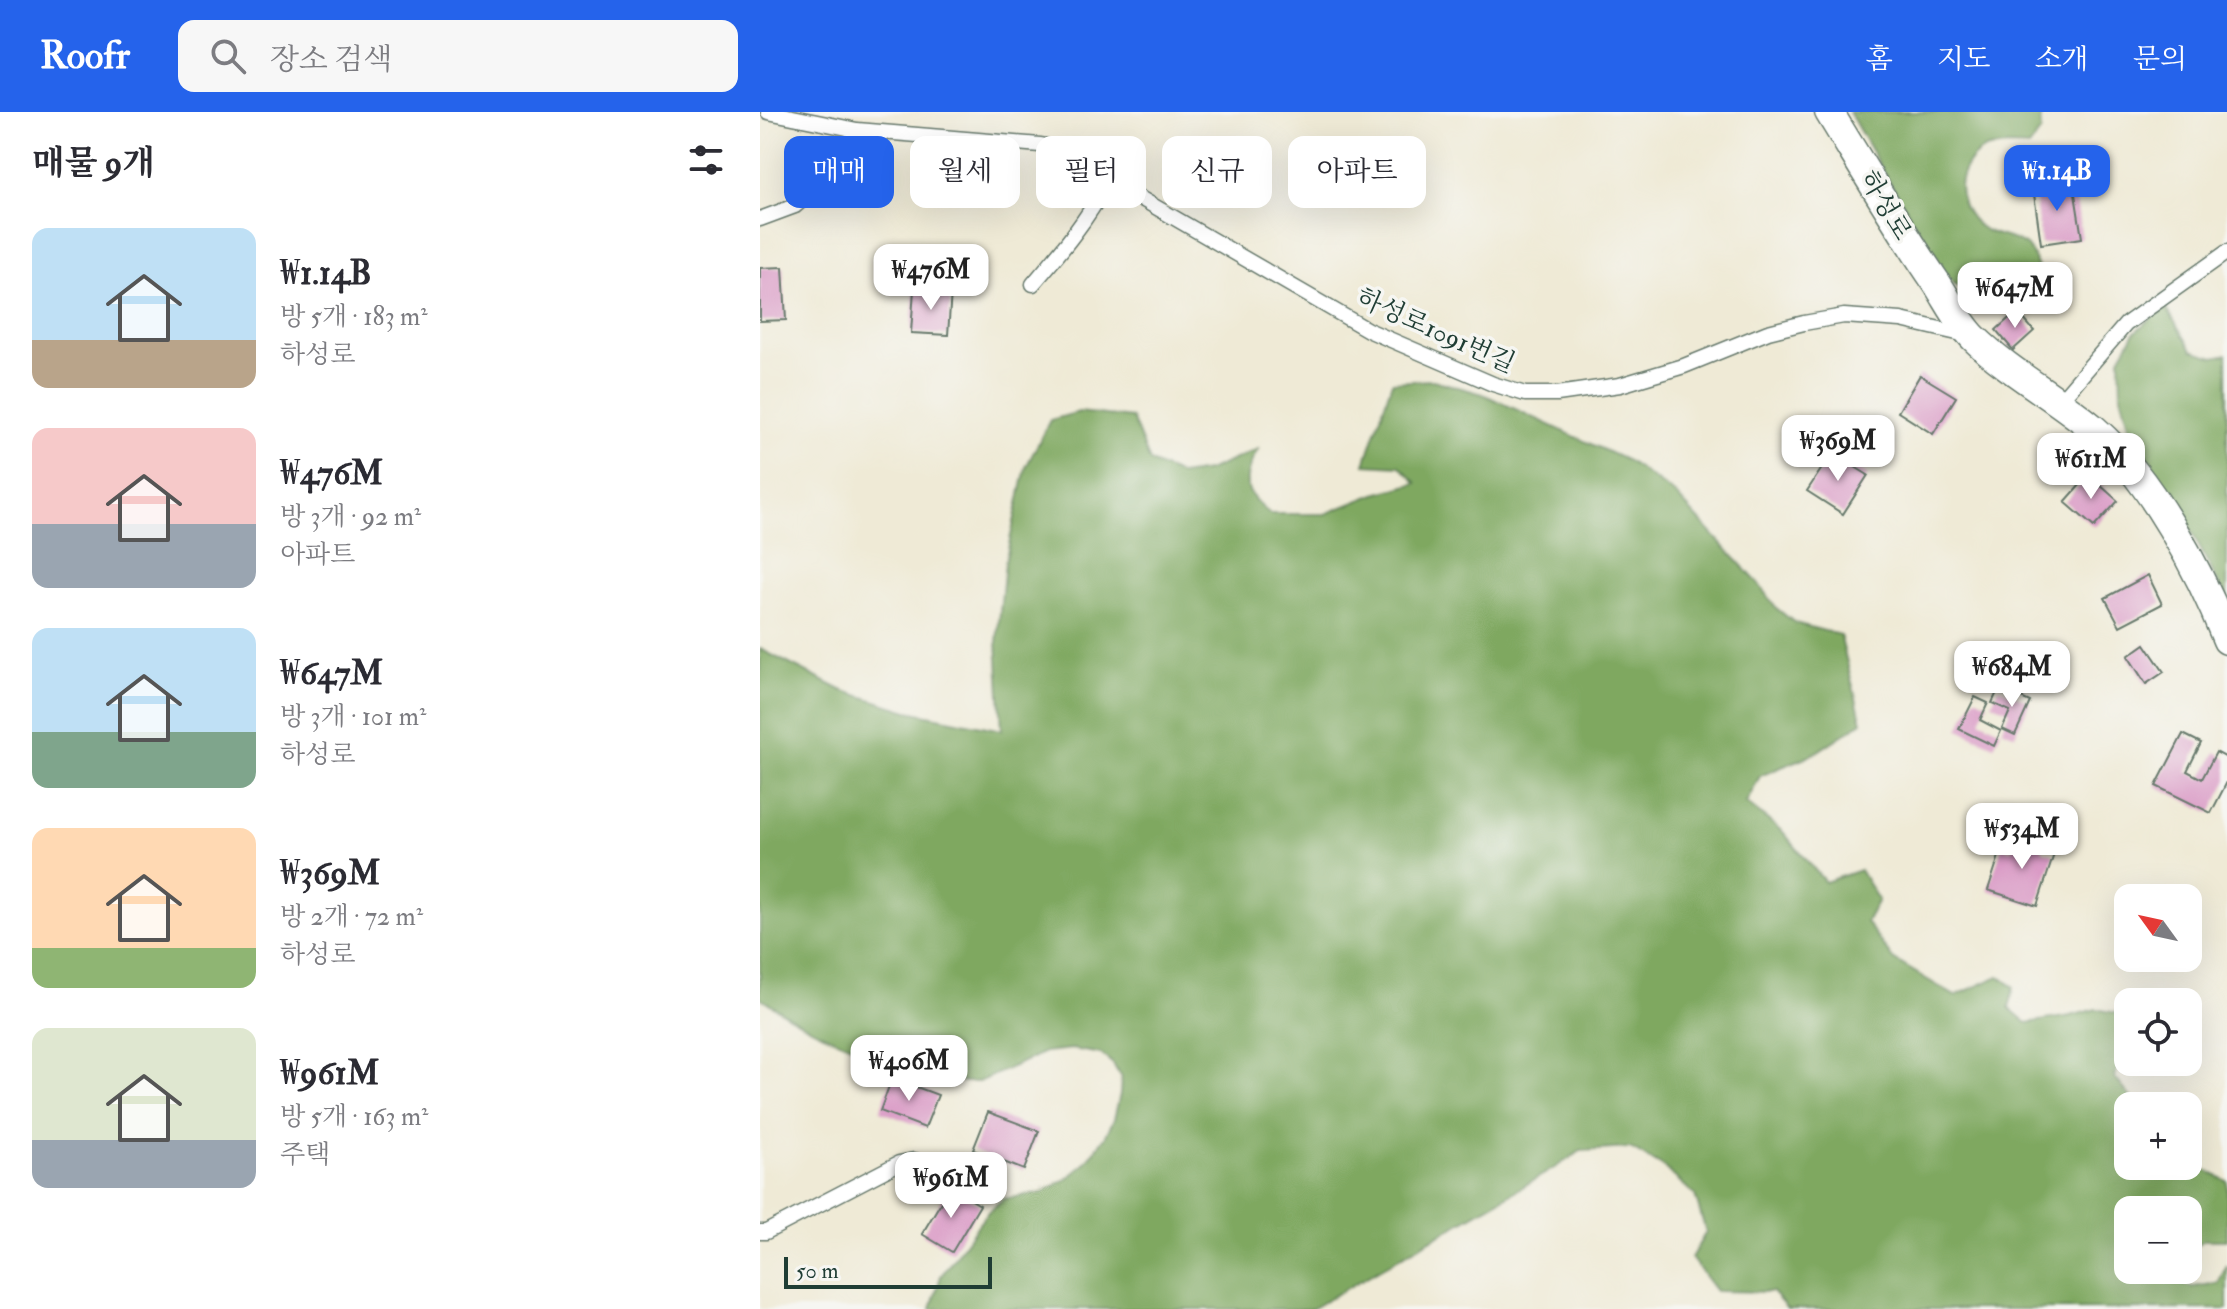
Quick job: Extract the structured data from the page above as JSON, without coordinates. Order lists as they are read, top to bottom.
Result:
{
  "streets": {
    "street": ["하성로"],
    "lane": ["하성로1091번길"]
  },
  "crossings": [
    ["하성로", "하성로1091번길"]
  ],
  "scale_bar": "50 m",
  "north": "top left",
  "page": {
    "header": "Roofr",
    "search": "장소 검색",
    "nav": [
      "홈",
      "지도",
      "소개",
      "문의"
    ],
    "heading": "매물 9개",
    "chip": [
      "매매",
      "월세",
      "필터",
      "신규",
      "아파트"
    ],
    "price": [
      "₩1.14B",
      "₩476M",
      "₩647M",
      "₩369M",
      "₩611M",
      "₩684M",
      "₩534M",
      "₩406M",
      "₩961M"
    ],
    "list": [
      {
        "name": "₩1.14B",
        "note": "방 5개 · 183 m² · 하성로"
      },
      {
        "name": "₩476M",
        "note": "방 3개 · 92 m² · 아파트"
      },
      {
        "name": "₩647M",
        "note": "방 3개 · 101 m² · 하성로"
      },
      {
        "name": "₩369M",
        "note": "방 2개 · 72 m² · 하성로"
      },
      {
        "name": "₩961M",
        "note": "방 5개 · 163 m² · 주택"
      }
    ],
    "map_buttons": ["+", "−"],
    "scale": "50 m"
  }
}
